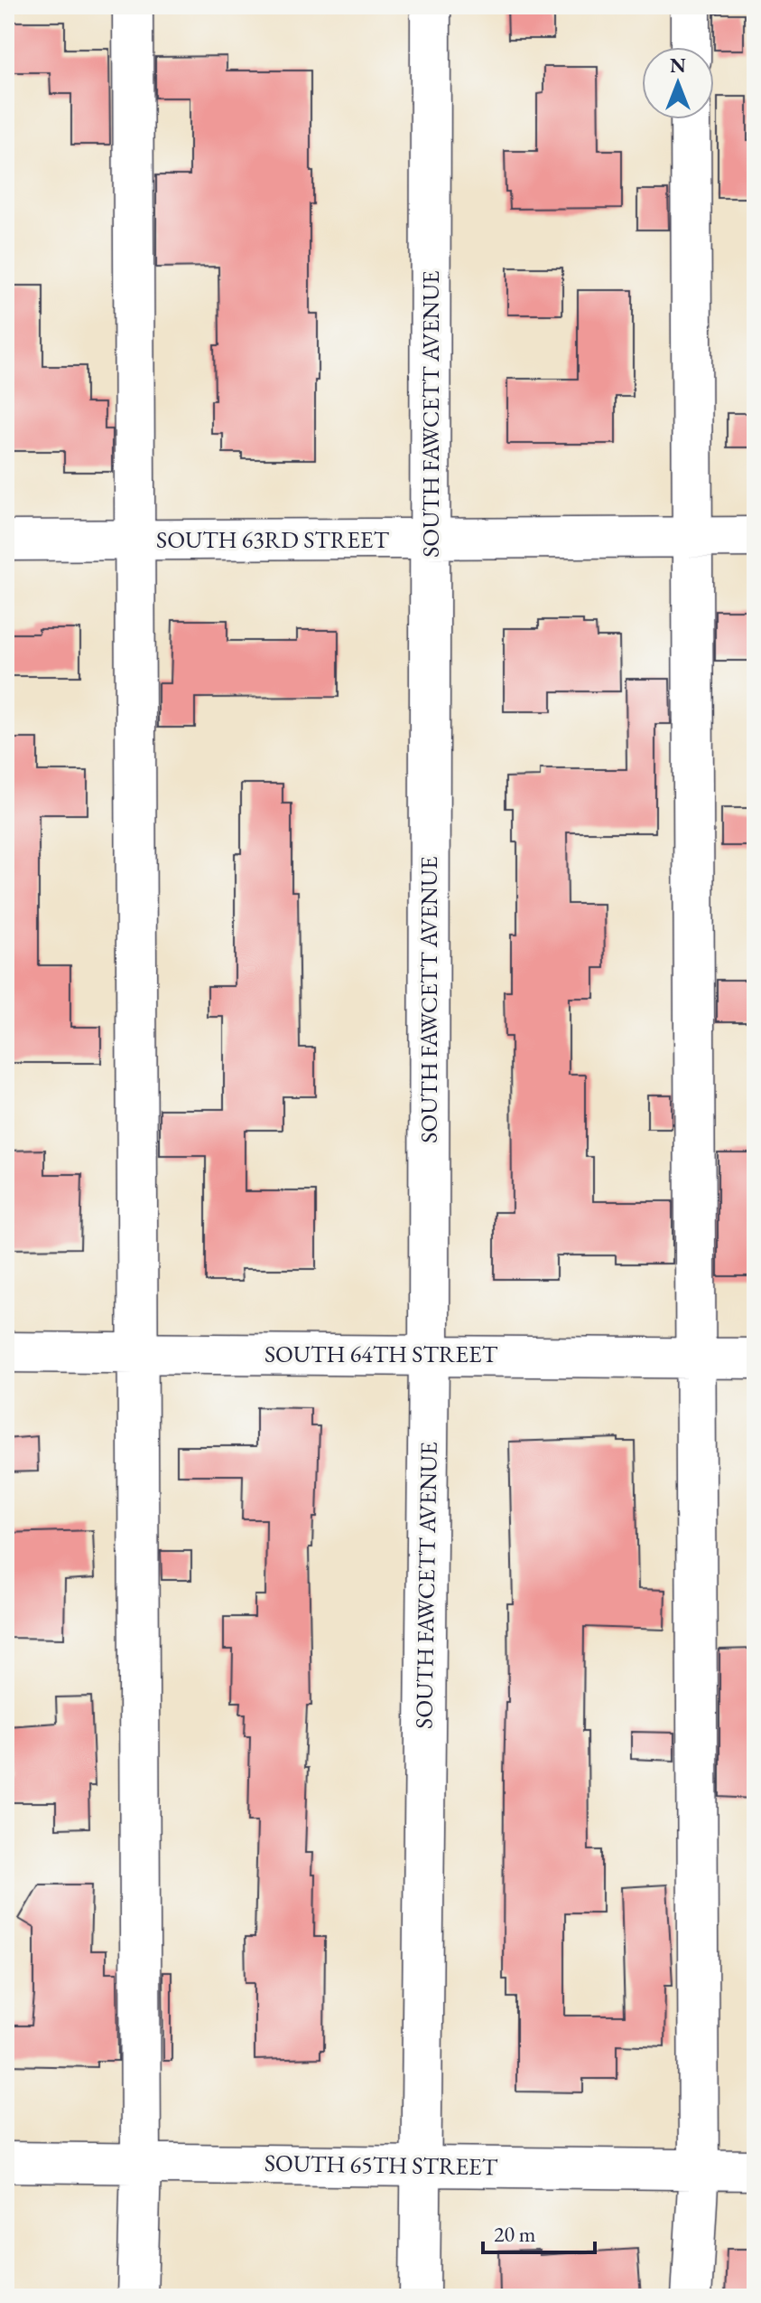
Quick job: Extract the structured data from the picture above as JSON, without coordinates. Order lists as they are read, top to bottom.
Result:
{
  "streets": {
    "street": [
      "SOUTH FAWCETT AVENUE",
      "SOUTH 63RD STREET",
      "SOUTH 64TH STREET",
      "SOUTH 65TH STREET"
    ]
  },
  "crossings": [
    ["SOUTH FAWCETT AVENUE", "SOUTH 63RD STREET"],
    ["SOUTH FAWCETT AVENUE", "SOUTH 64TH STREET"],
    ["SOUTH FAWCETT AVENUE", "SOUTH 65TH STREET"]
  ],
  "scale_bar": "20 m",
  "north": "top"
}
